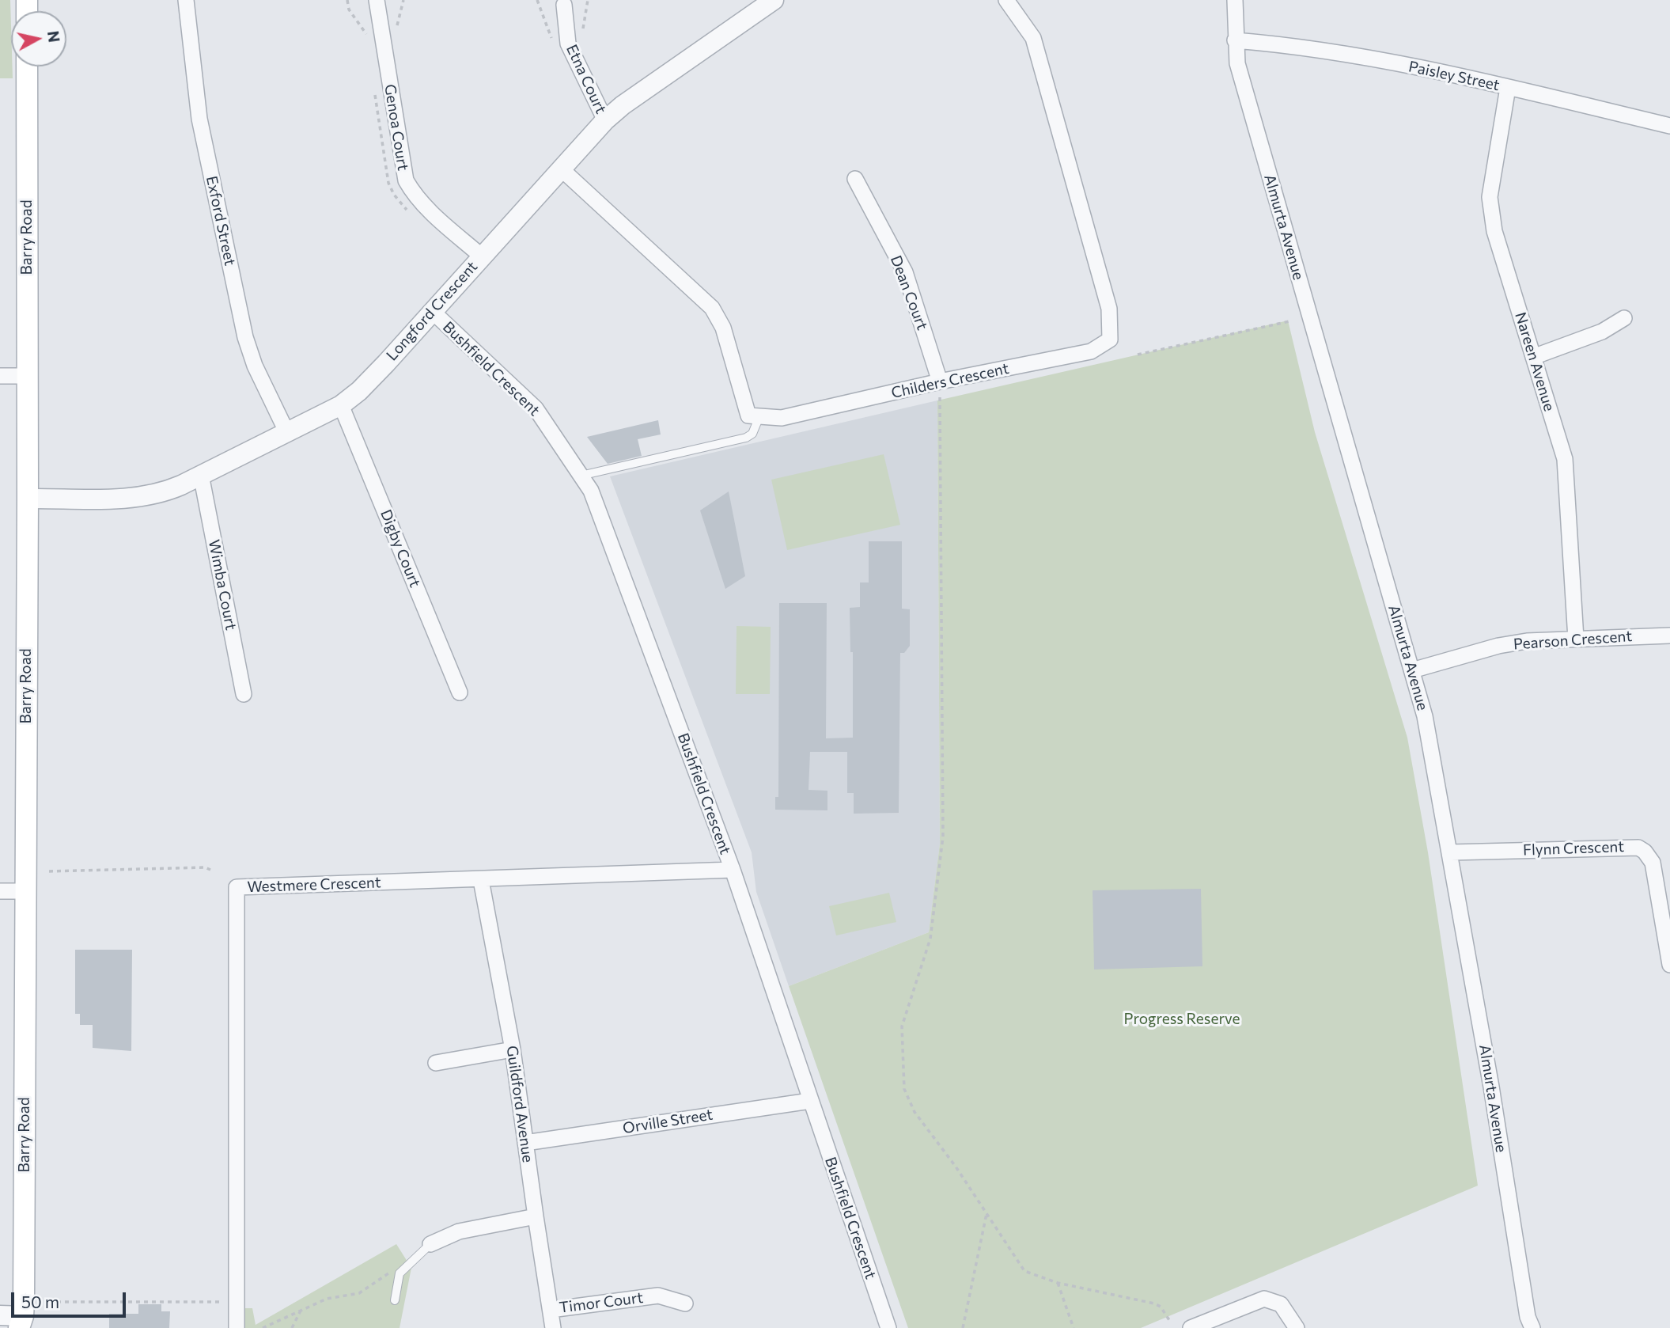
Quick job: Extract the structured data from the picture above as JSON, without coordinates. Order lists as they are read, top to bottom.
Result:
{
  "streets": {
    "main road": ["Barry Road"],
    "street": [
      "Paisley Street",
      "Etna Court",
      "Genoa Court",
      "Exford Street",
      "Almurta Avenue",
      "Dean Court",
      "Longford Crescent",
      "Nareen Avenue",
      "Bushfield Crescent",
      "Childers Crescent",
      "Digby Court",
      "Wimba Court",
      "Pearson Crescent",
      "Flynn Crescent",
      "Westmere Crescent",
      "Guildford Avenue",
      "Orville Street",
      "Timor Court"
    ]
  },
  "crossings": [
    ["Paisley Street", "Almurta Avenue"],
    ["Paisley Street", "Nareen Avenue"],
    ["Etna Court", "Longford Crescent"],
    ["Genoa Court", "Longford Crescent"],
    ["Exford Street", "Longford Crescent"],
    ["Almurta Avenue", "Pearson Crescent"],
    ["Almurta Avenue", "Flynn Crescent"],
    ["Barry Road", "Longford Crescent"],
    ["Dean Court", "Childers Crescent"],
    ["Longford Crescent", "Bushfield Crescent"],
    ["Longford Crescent", "Digby Court"],
    ["Longford Crescent", "Wimba Court"],
    ["Nareen Avenue", "Pearson Crescent"],
    ["Bushfield Crescent", "Westmere Crescent"],
    ["Bushfield Crescent", "Orville Street"],
    ["Westmere Crescent", "Guildford Avenue"],
    ["Guildford Avenue", "Orville Street"],
    ["Guildford Avenue", "Timor Court"]
  ],
  "parks": ["Progress Reserve"],
  "scale_bar": "50 m",
  "north": "right"
}
